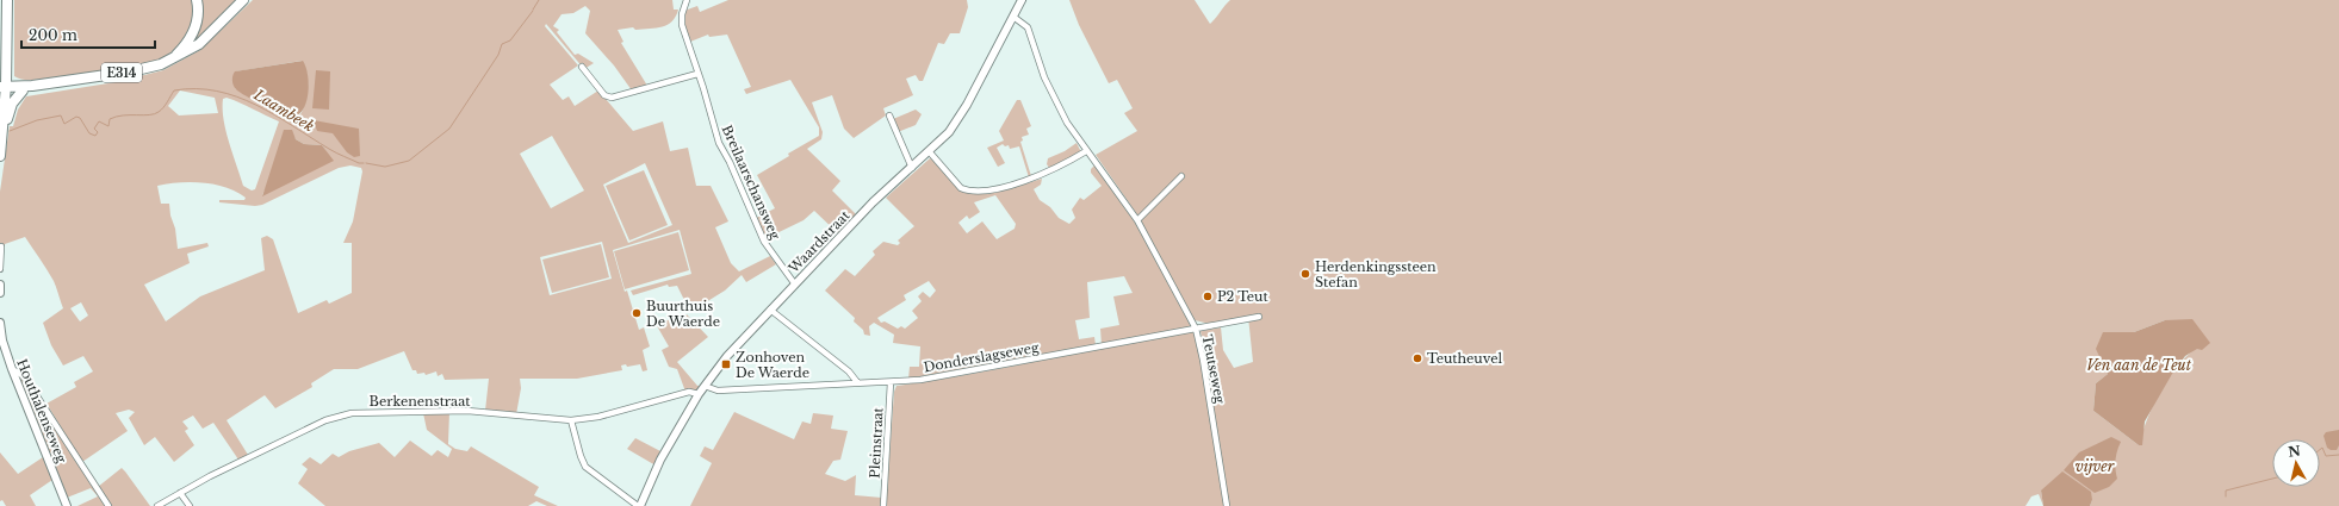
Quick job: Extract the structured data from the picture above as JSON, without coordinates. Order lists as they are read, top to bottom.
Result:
{
  "streets": {
    "highway": ["E314"],
    "street": [
      "Breilaarschansweg",
      "Waardstraat",
      "Donderslagseweg",
      "Teutseweg",
      "Berkenenstraat",
      "Houthalenseweg",
      "Pleinstraat"
    ]
  },
  "crossings": [
    ["Breilaarschansweg", "Waardstraat"],
    ["Waardstraat", "Donderslagseweg"],
    ["Waardstraat", "Teutseweg"],
    ["Waardstraat", "Berkenenstraat"],
    ["Donderslagseweg", "Teutseweg"],
    ["Donderslagseweg", "Pleinstraat"]
  ],
  "water": ["Laambeek", "Ven aan de Teut", "vijver"],
  "places": {
    "other": [
      "Herdenkingssteen Stefan",
      "P2 Teut",
      "Buurthuis De Waerde",
      "Teutheuvel"
    ],
    "transit": ["Zonhoven De Waerde"]
  },
  "scale_bar": "200 m",
  "north": "top"
}
